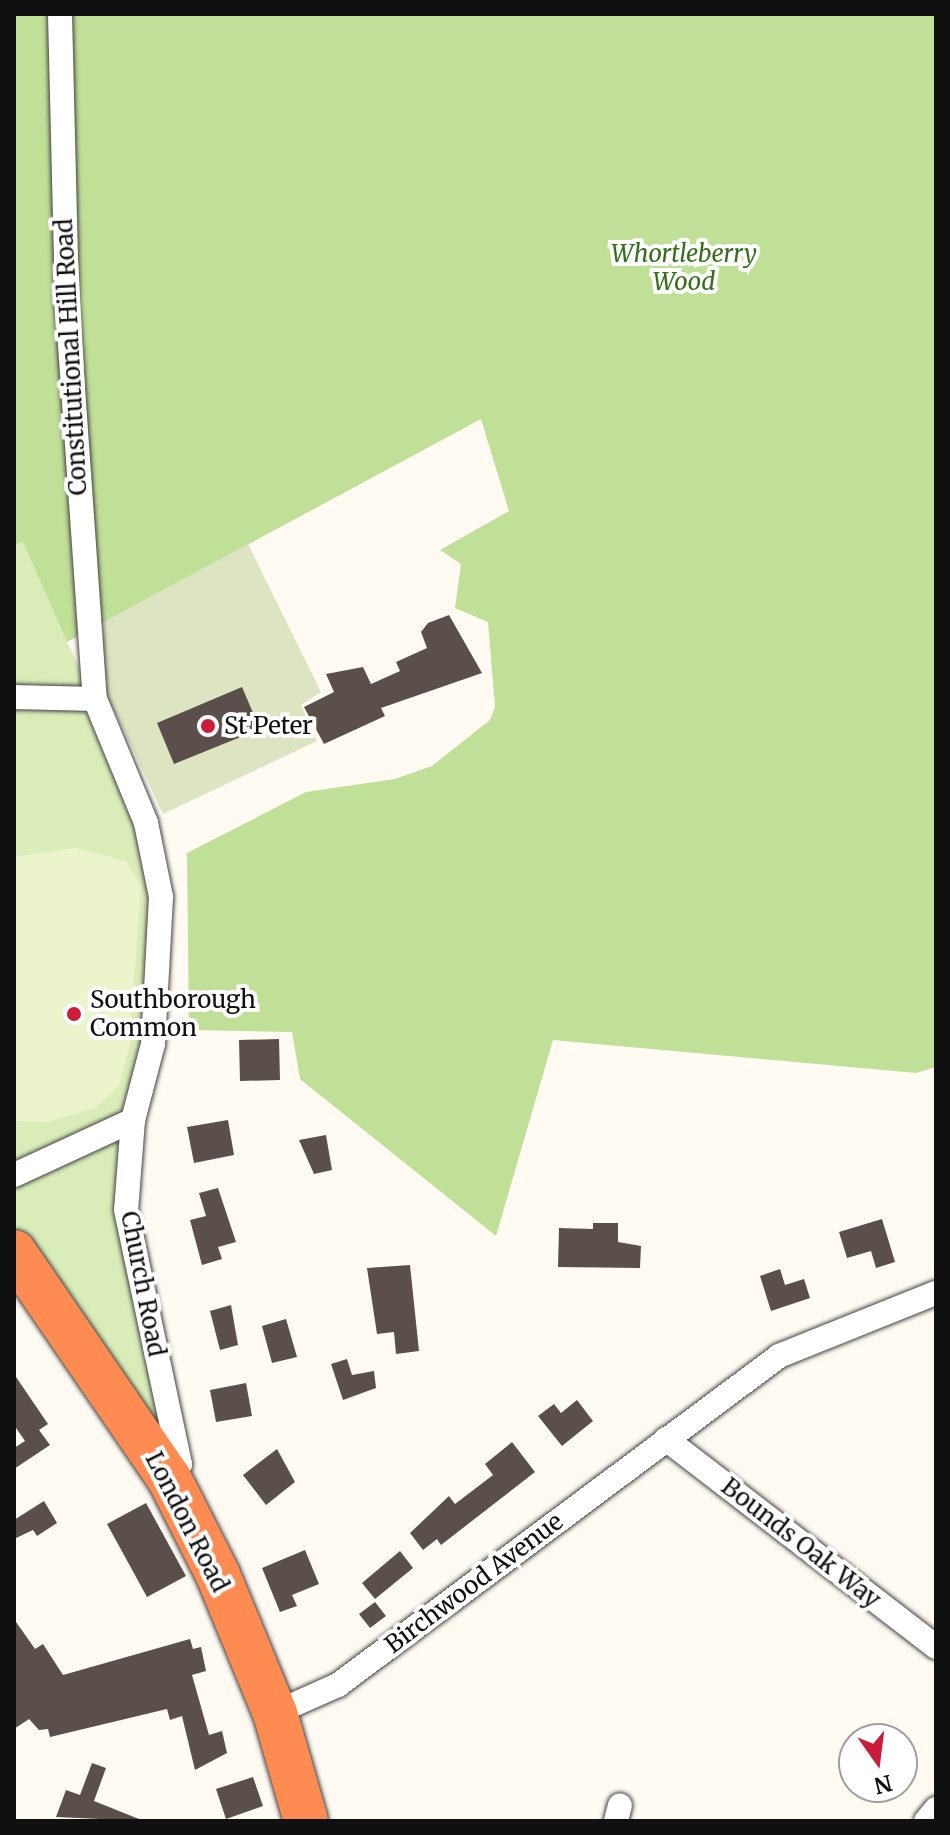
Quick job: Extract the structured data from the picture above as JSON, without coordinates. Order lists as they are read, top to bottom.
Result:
{
  "streets": {
    "highway": ["London Road"],
    "street": [
      "Constitutional Hill Road",
      "Church Road",
      "Bounds Oak Way",
      "Birchwood Avenue"
    ]
  },
  "crossings": [
    ["Constitutional Hill Road", "Church Road"],
    ["Church Road", "London Road"],
    ["London Road", "Birchwood Avenue"],
    ["Bounds Oak Way", "Birchwood Avenue"]
  ],
  "parks": ["Whortleberry Wood"],
  "places": ["St Peter", "Southborough Common"],
  "north": "bottom"
}
